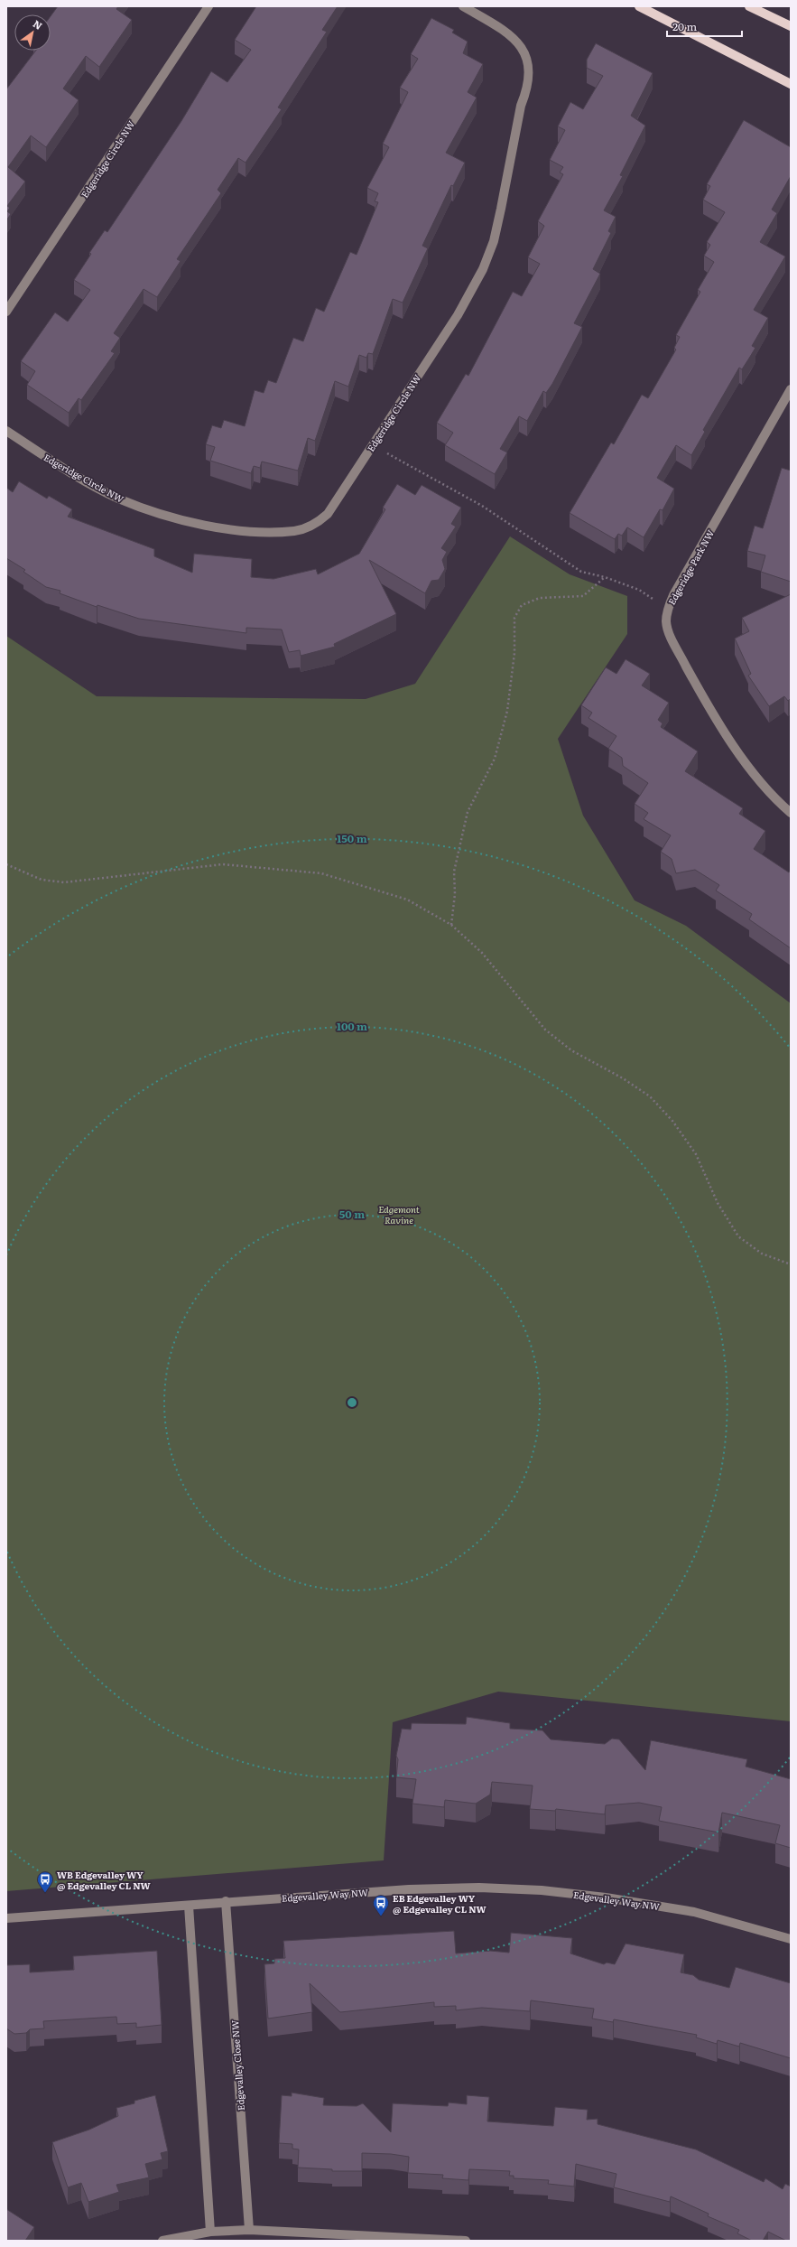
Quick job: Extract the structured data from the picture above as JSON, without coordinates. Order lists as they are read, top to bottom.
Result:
{
  "streets": {
    "street": [
      "Edgeridge Circle NW",
      "Edgeridge Park NW",
      "Edgevalley Way NW",
      "Edgevalley Close NW"
    ]
  },
  "crossings": [
    ["Edgevalley Way NW", "Edgevalley Close NW"]
  ],
  "parks": ["Edgemont Ravine"],
  "places": {
    "bus stop": ["WB Edgevalley WY @ Edgevalley CL NW", "EB Edgevalley WY @ Edgevalley CL NW"]
  },
  "scale_bar": "20 m",
  "north": "top right",
  "rings": ["150 m", "100 m", "50 m"]
}
